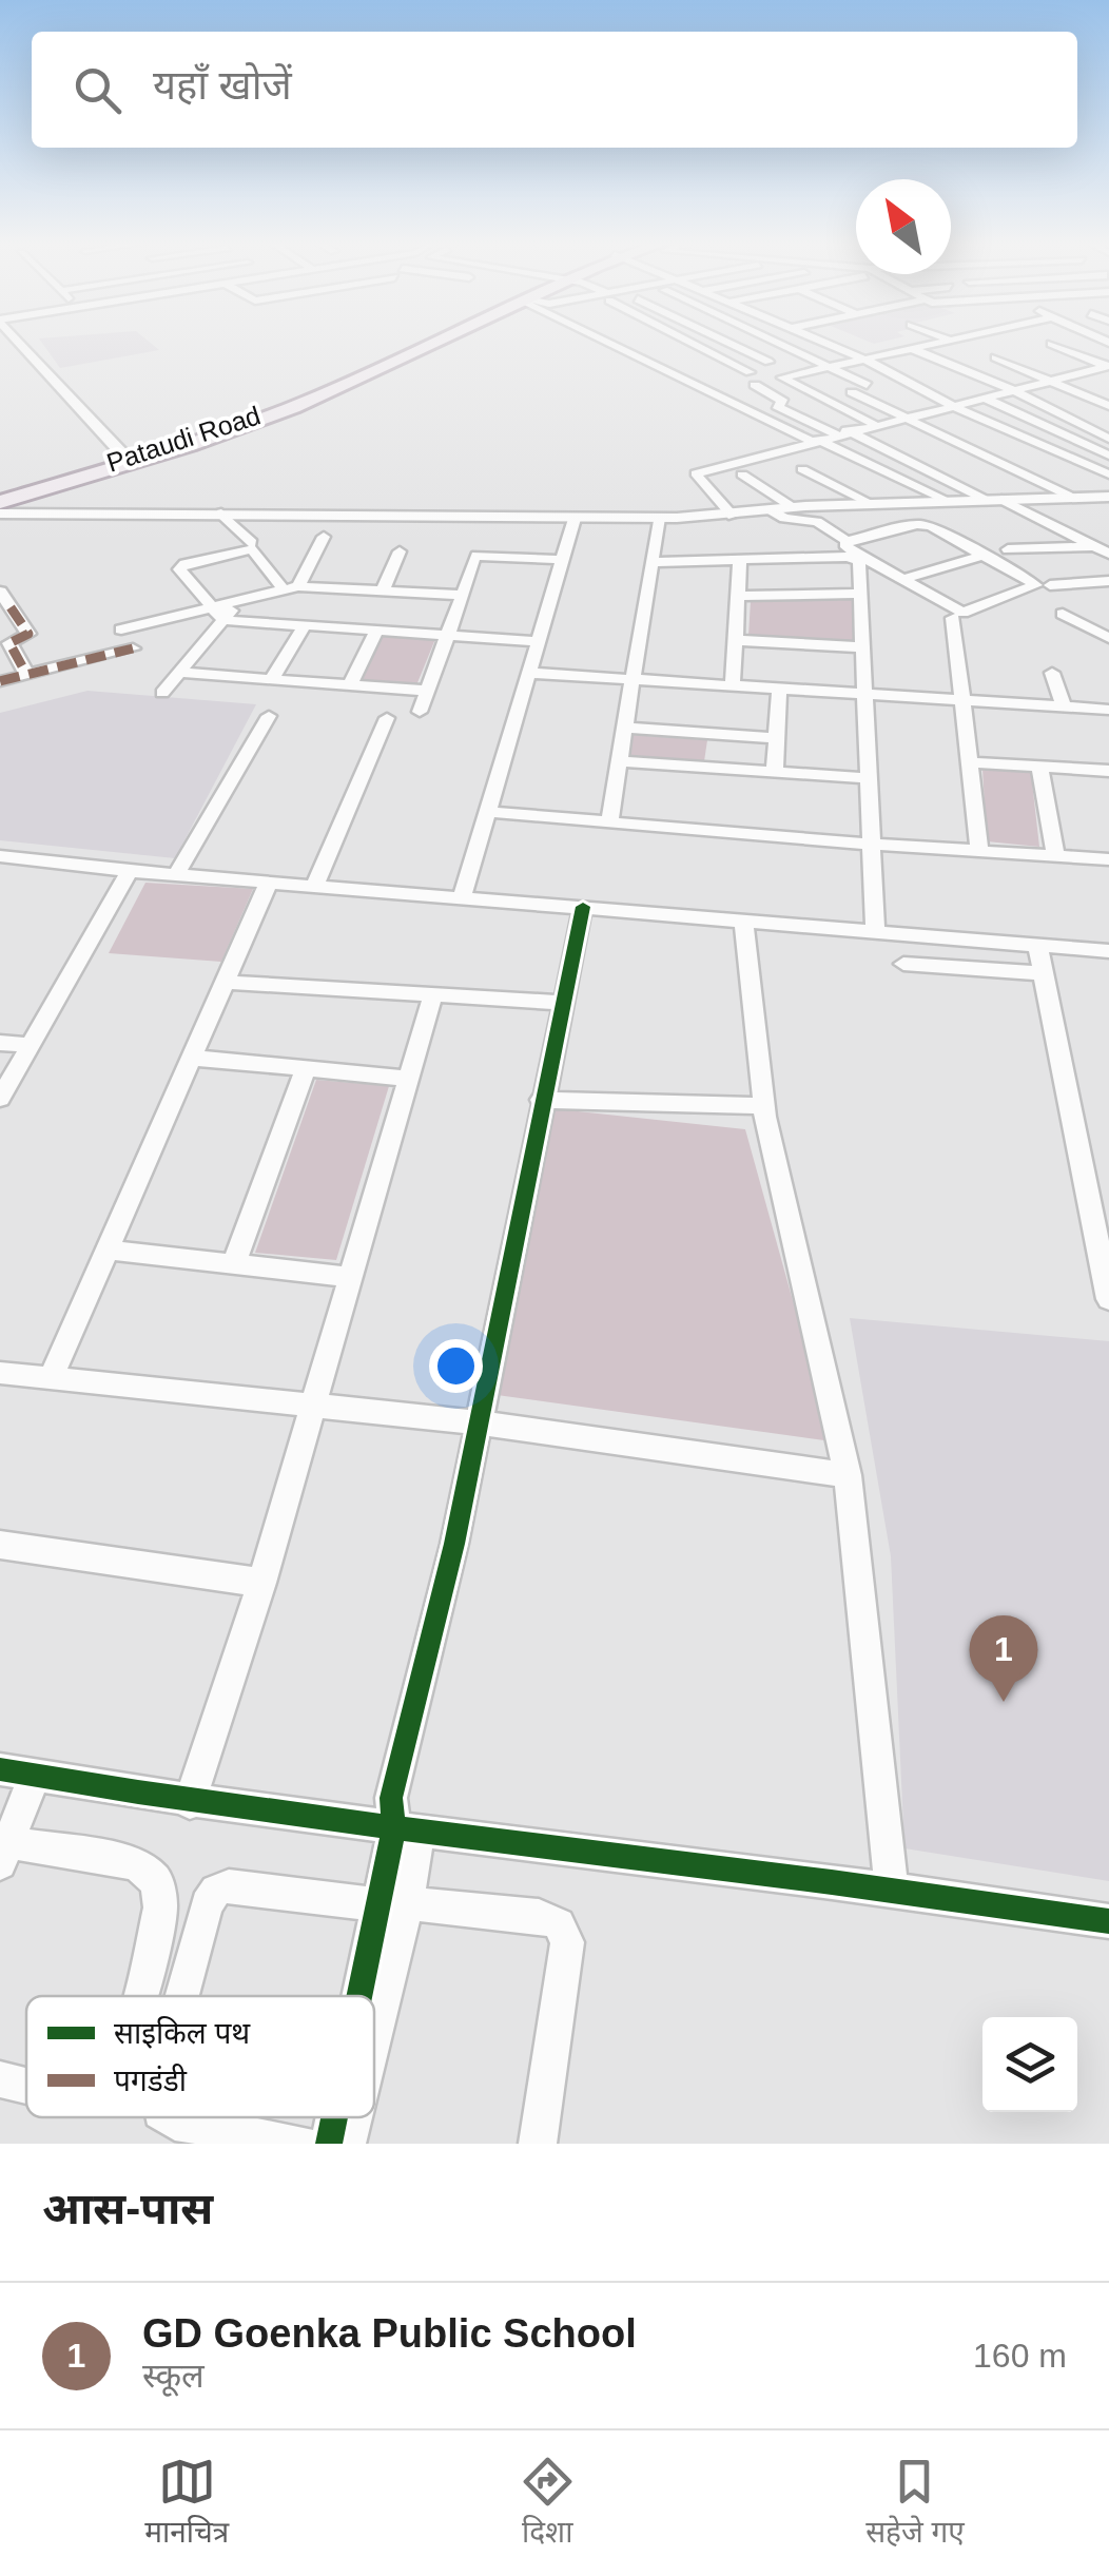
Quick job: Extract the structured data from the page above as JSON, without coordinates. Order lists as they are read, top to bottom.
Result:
{
  "legend": ["साइकिल पथ", "पगडंडी"],
  "north": "top left",
  "page": {
    "search": "यहाँ खोजें",
    "pins": "1",
    "heading": "आस-पास",
    "list": [
      {
        "mark": "1",
        "name": "GD Goenka Public School",
        "note": "स्कूल",
        "value": "160 m"
      }
    ],
    "nav": ["मानचित्र", "दिशा", "सहेजे गए"]
  }
}
